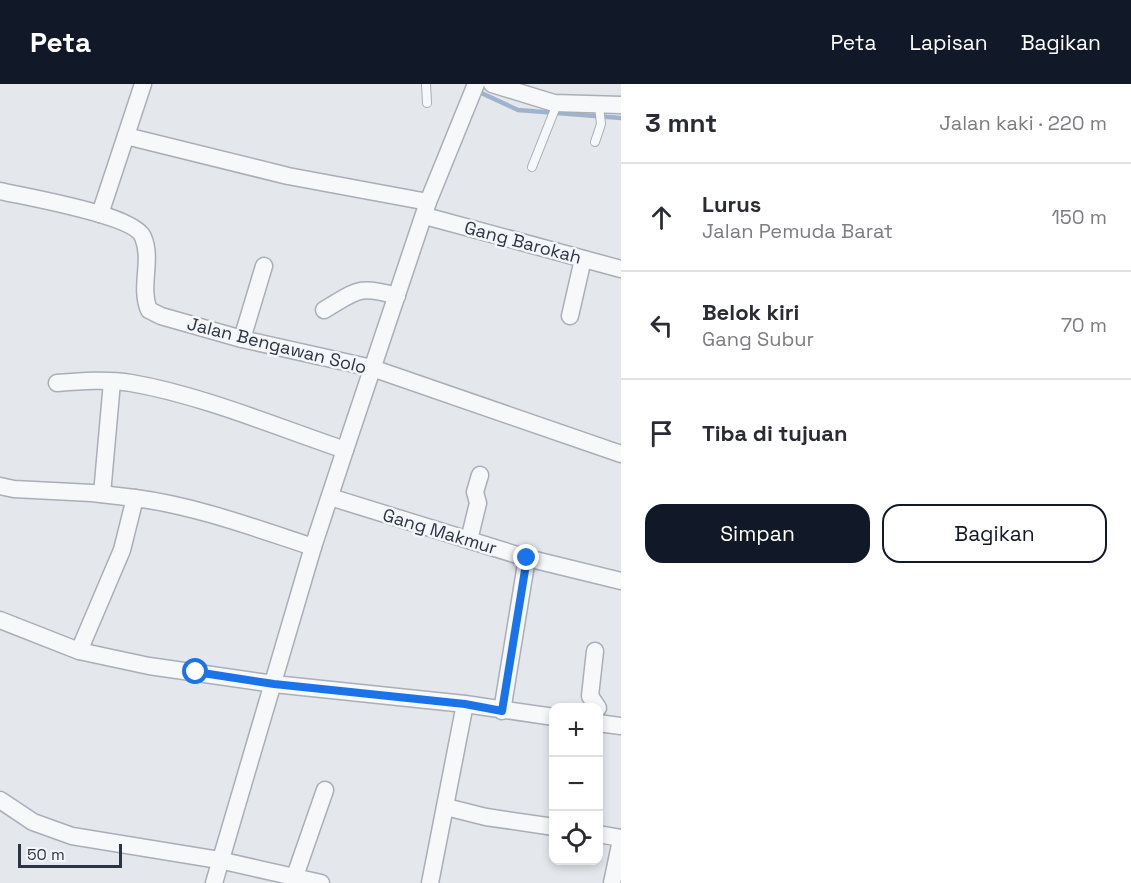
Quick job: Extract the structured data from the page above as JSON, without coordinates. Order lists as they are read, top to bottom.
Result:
{
  "streets": {
    "street": ["Gang Barokah", "Jalan Bengawan Solo", "Gang Makmur"]
  },
  "scale_bar": "50 m",
  "page": {
    "header": "Peta",
    "nav": ["Peta", "Lapisan", "Bagikan"],
    "heading": ["3 mnt", "Jalan kaki · 220 m"],
    "list": [
      ["Lurus", "Jalan Pemuda Barat", "150 m"],
      ["Belok kiri", "Gang Subur", "70 m"],
      "Tiba di tujuan"
    ],
    "buttons": ["Simpan", "Bagikan"],
    "map_buttons": ["+", "−"],
    "scale": "50 m"
  }
}
